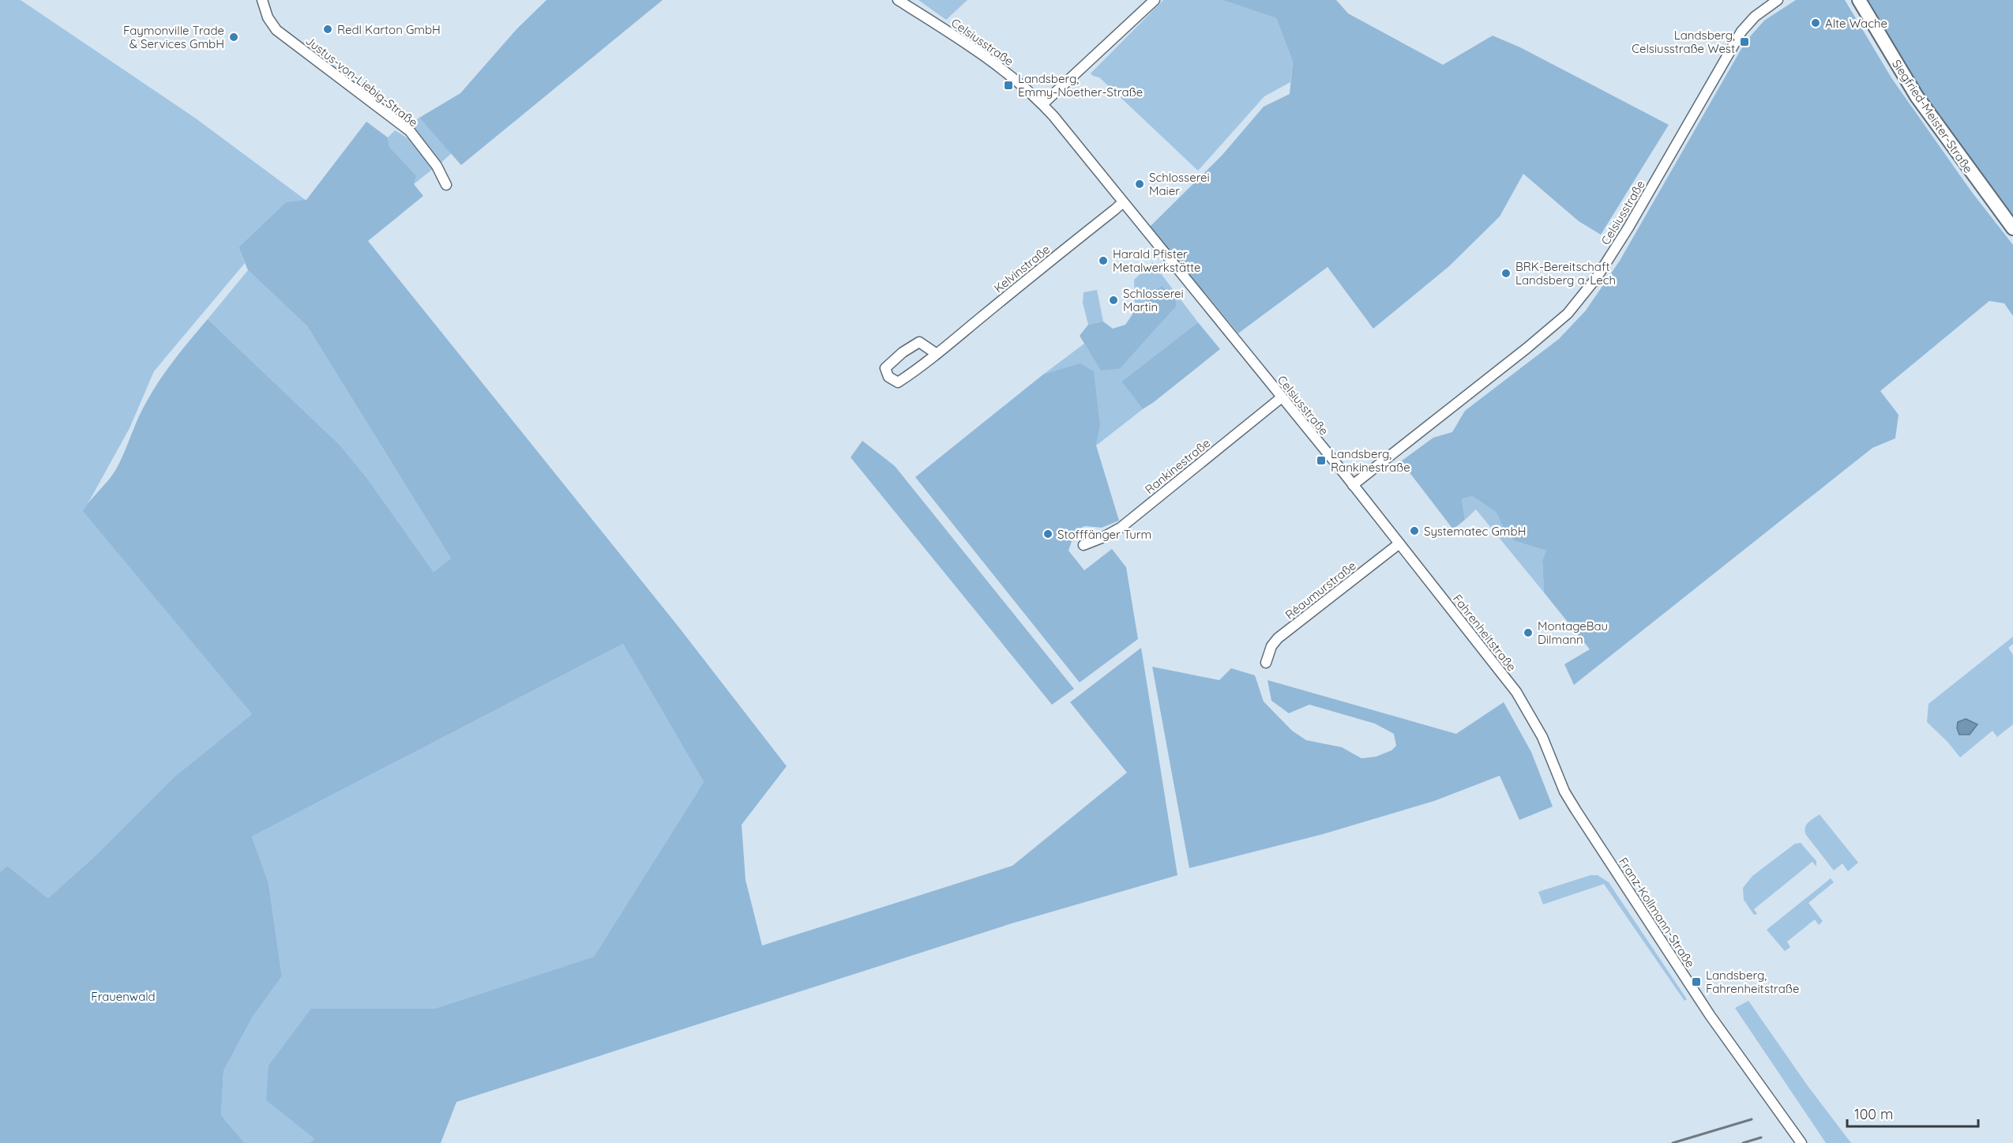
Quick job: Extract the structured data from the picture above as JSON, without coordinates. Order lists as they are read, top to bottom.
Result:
{
  "streets": {
    "street": [
      "Celsiusstraße",
      "Justus-von-Liebig-Straße",
      "Siegfried-Meister-Straße",
      "Kelvinstraße",
      "Rankinestraße",
      "Réaumurstraße",
      "Fahrenheitstraße",
      "Franz-Kollmann-Straße"
    ]
  },
  "crossings": [
    ["Celsiusstraße", "Kelvinstraße"],
    ["Celsiusstraße", "Rankinestraße"],
    ["Celsiusstraße", "Fahrenheitstraße"],
    ["Réaumurstraße", "Fahrenheitstraße"],
    ["Fahrenheitstraße", "Franz-Kollmann-Straße"]
  ],
  "parks": ["Frauenwald"],
  "places": {
    "other": [
      "Alte Wache",
      "Redl Karton GmbH",
      "Faymonville Trade & Services GmbH",
      "Schlosserei Maier",
      "Harald Pfister Metalwerkstätte",
      "BRK-Bereitschaft Landsberg a. Lech",
      "Schlosserei Martin",
      "Systematec GmbH",
      "Stofffänger Turm",
      "MontageBau Dilmann"
    ],
    "transit": [
      "Landsberg, Celsiusstraße West",
      "Landsberg, Emmy-Noether-Straße",
      "Landsberg, Rankinestraße",
      "Landsberg, Fahrenheitstraße"
    ]
  },
  "scale_bar": "100 m"
}
